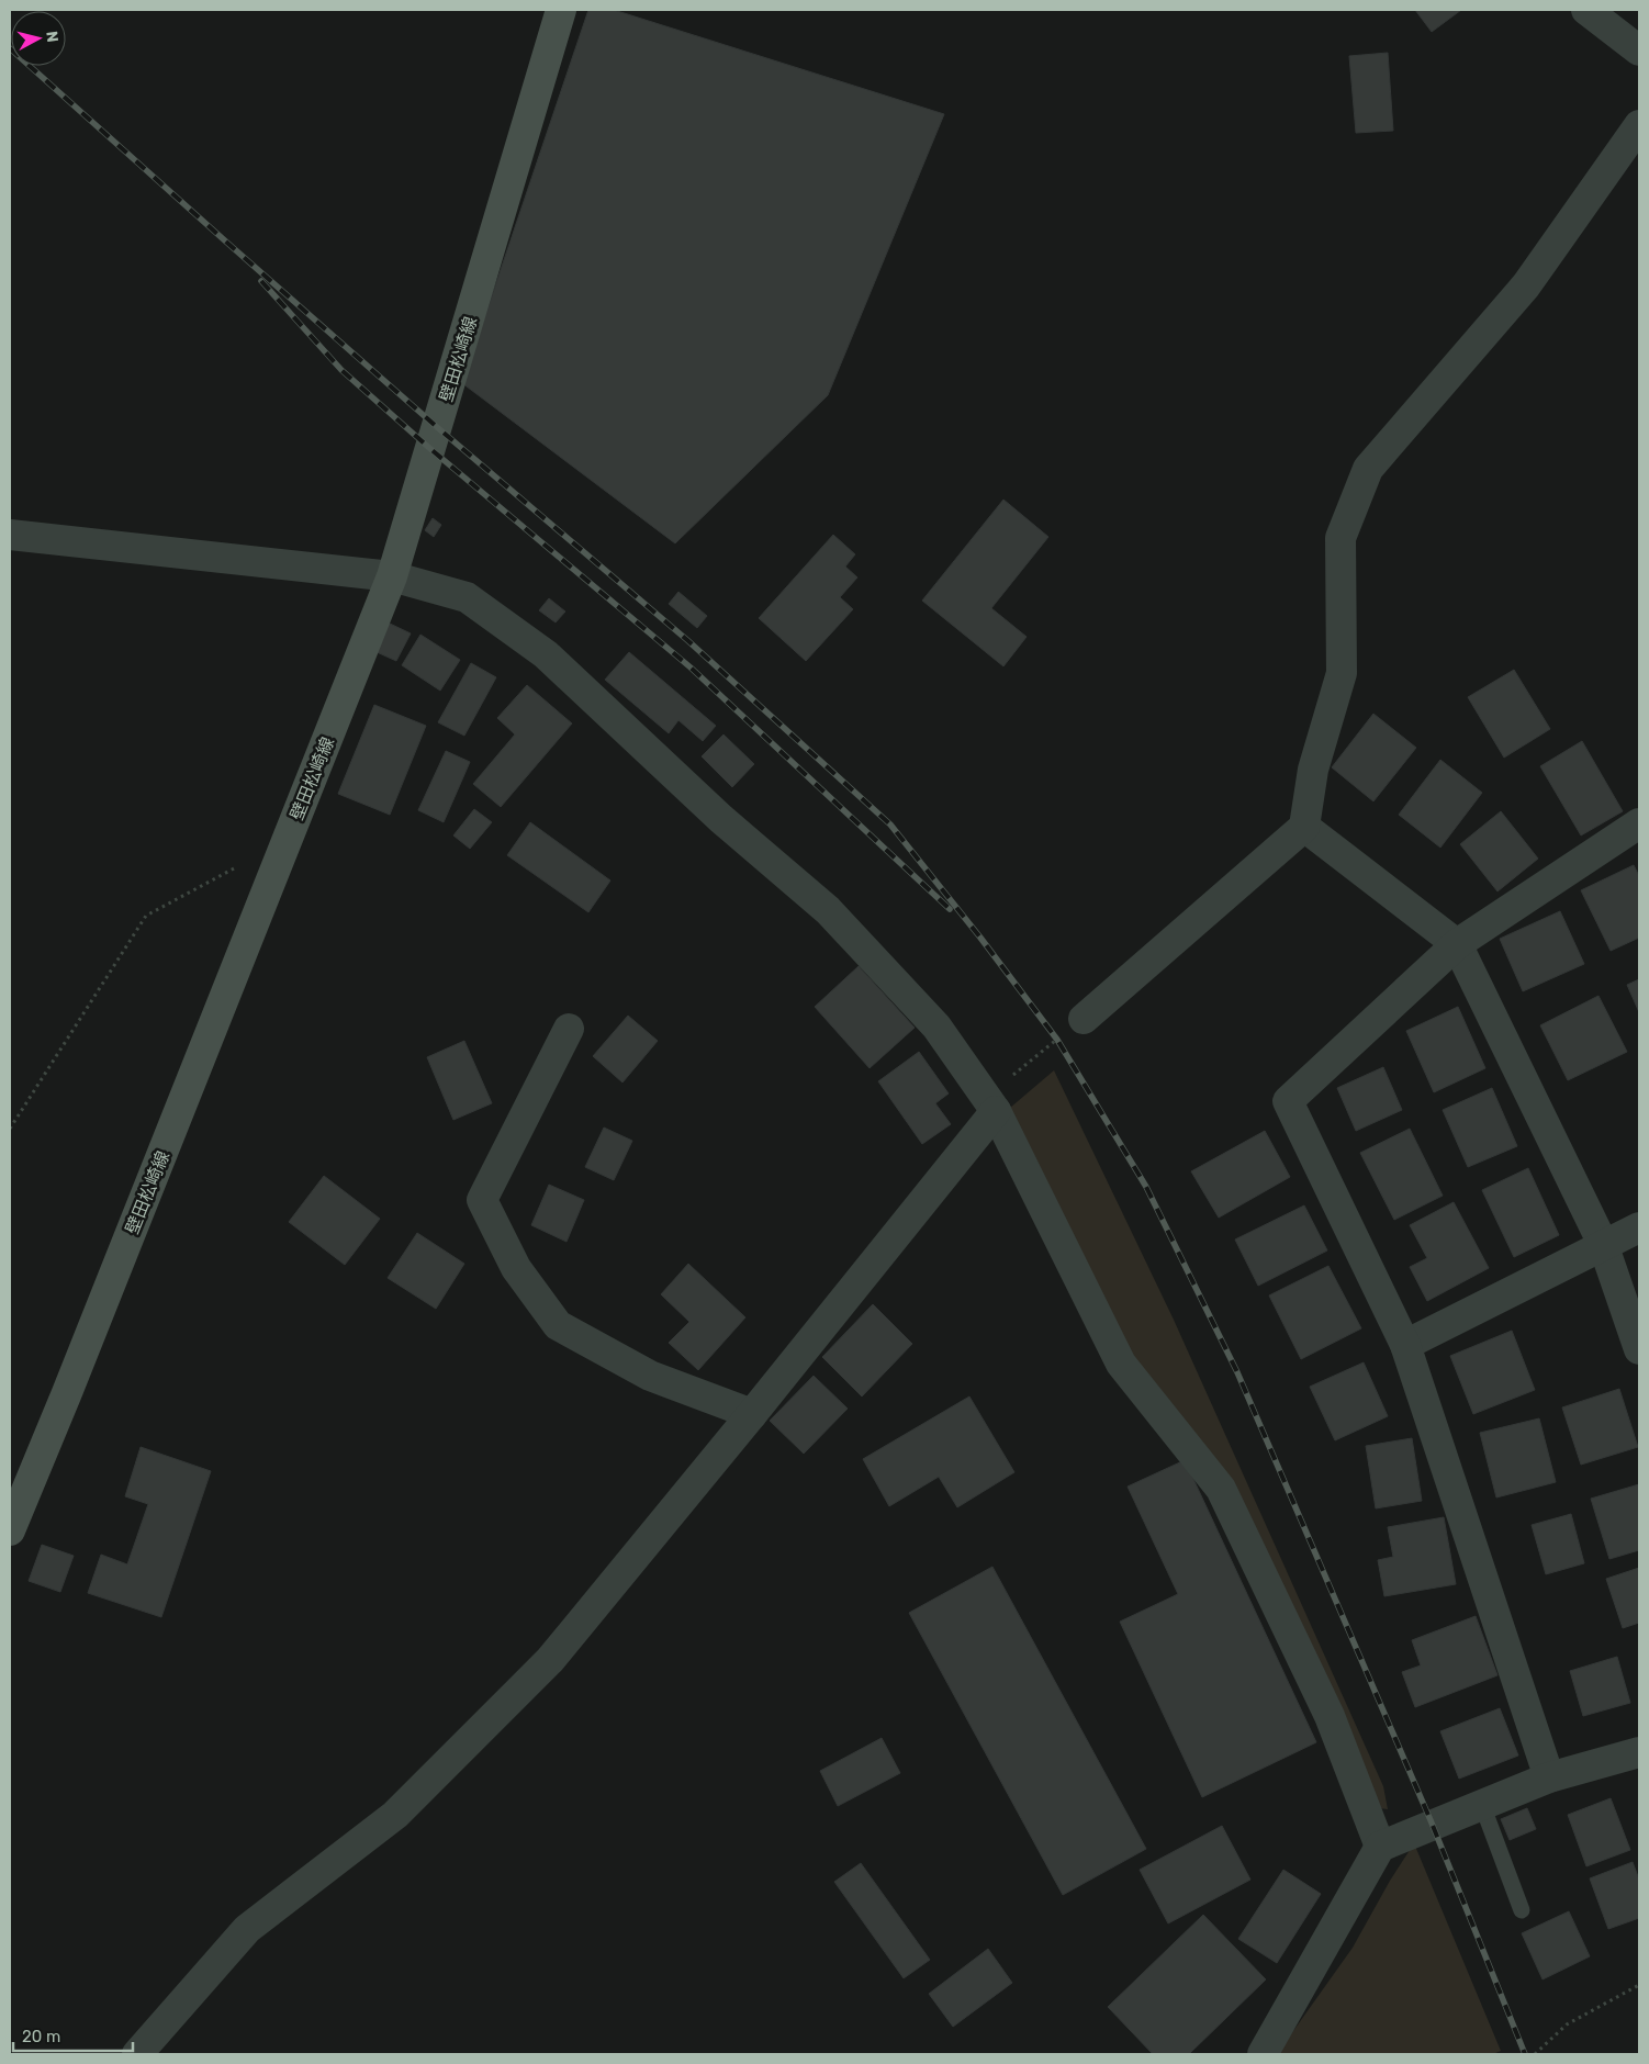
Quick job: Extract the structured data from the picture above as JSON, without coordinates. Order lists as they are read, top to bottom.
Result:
{
  "streets": {
    "main road": ["壁田松崎線"]
  },
  "scale_bar": "20 m",
  "north": "right"
}
